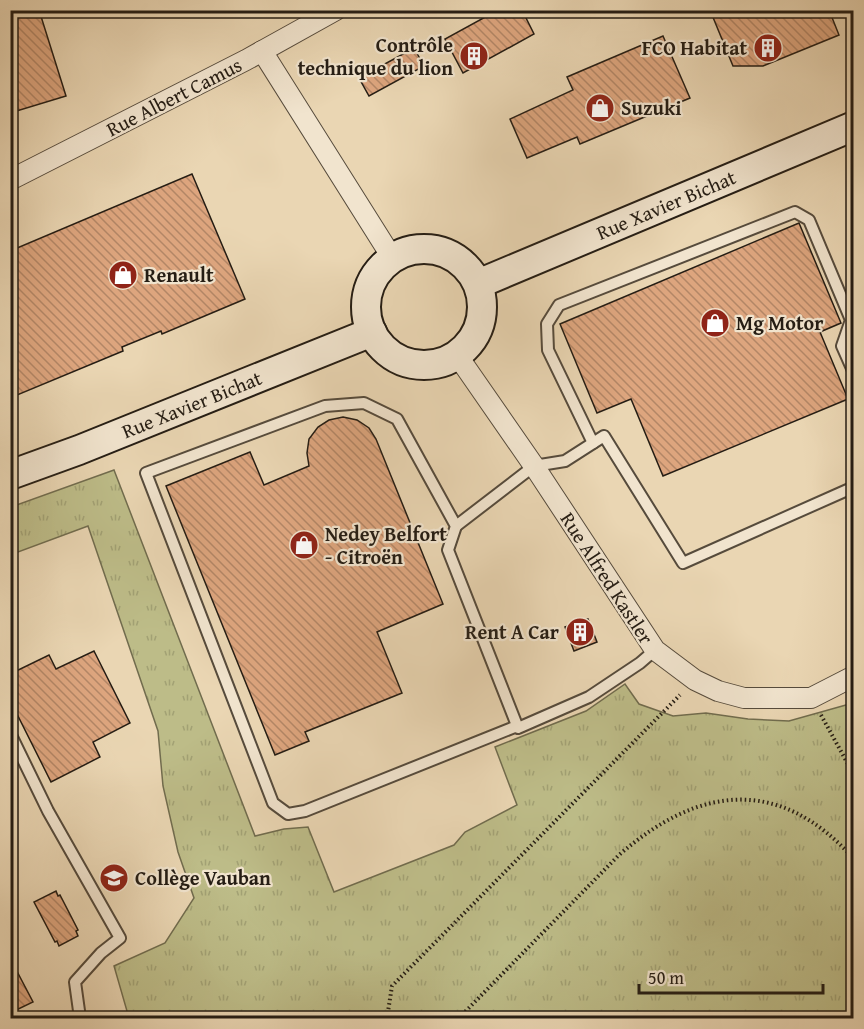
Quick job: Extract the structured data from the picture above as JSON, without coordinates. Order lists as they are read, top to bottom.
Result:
{
  "streets": {
    "main road": ["Rue Xavier Bichat"],
    "street": ["Rue Albert Camus", "Rue Alfred Kastler"]
  },
  "crossings": [
    ["Rue Xavier Bichat", "Rue Alfred Kastler"]
  ],
  "places": {
    "building": ["FCO Habitat", "Contrôle technique du lion", "Rent A Car"],
    "shop": [
      "Suzuki",
      "Renault",
      "Mg Motor",
      "Nedey Belfort - Citroën"
    ],
    "school or university": ["Collège Vauban"]
  },
  "scale_bar": "50 m"
}
